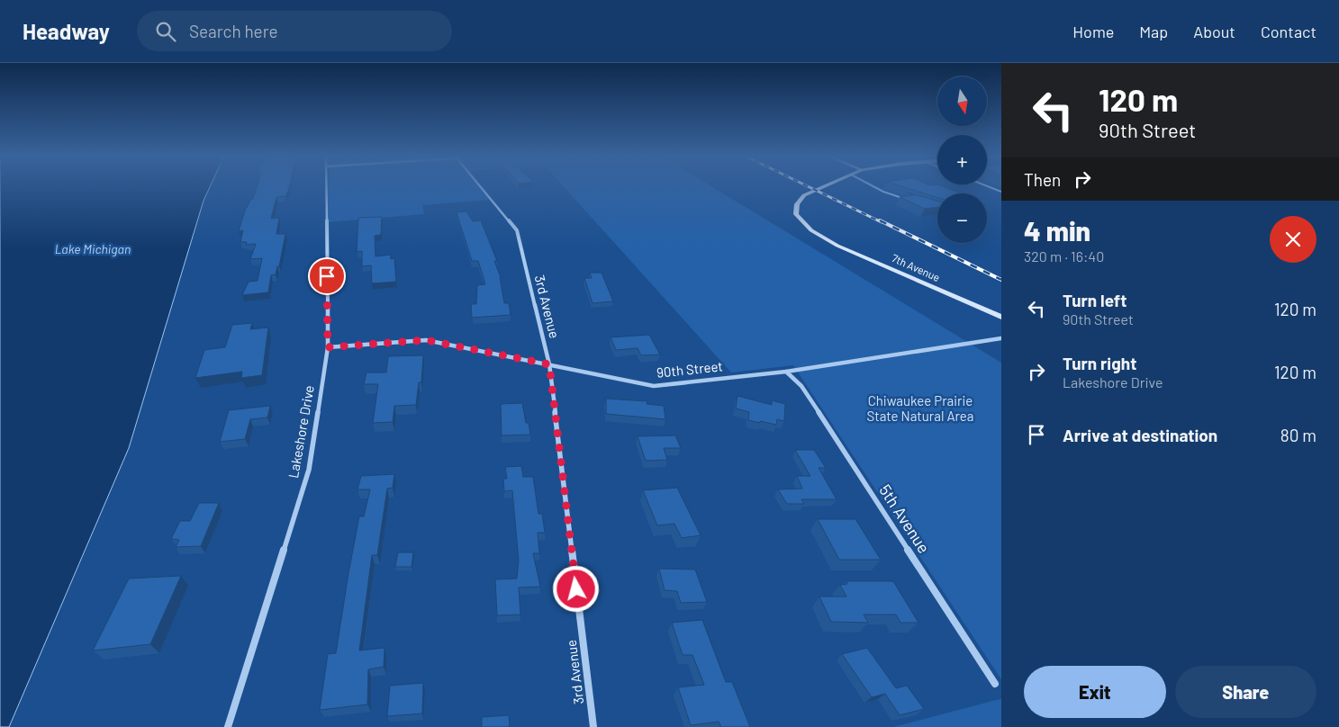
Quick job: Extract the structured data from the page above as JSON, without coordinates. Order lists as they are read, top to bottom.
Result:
{
  "streets": {
    "street": [
      "7th Avenue",
      "3rd Avenue",
      "90th Street",
      "Lakeshore Drive",
      "5th Avenue"
    ]
  },
  "crossings": [
    ["3rd Avenue", "90th Street"],
    ["90th Street", "Lakeshore Drive"],
    ["90th Street", "5th Avenue"]
  ],
  "water": ["Lake Michigan"],
  "parks": ["Chiwaukee Prairie State Natural Area"],
  "north": "bottom",
  "page": {
    "header": "Headway",
    "search": "Search here",
    "nav": [
      "Home",
      "Map",
      "About",
      "Contact"
    ],
    "turn": ["120 m", "90th Street"],
    "map_buttons": ["+", "−"],
    "then": "Then",
    "heading": ["4 min", "320 m · 16:40"],
    "list": [
      {
        "name": "Turn left",
        "note": "90th Street",
        "value": "120 m"
      },
      {
        "name": "Turn right",
        "note": "Lakeshore Drive",
        "value": "120 m"
      },
      {
        "name": "Arrive at destination",
        "value": "80 m"
      }
    ],
    "buttons": ["Exit", "Share"]
  }
}
